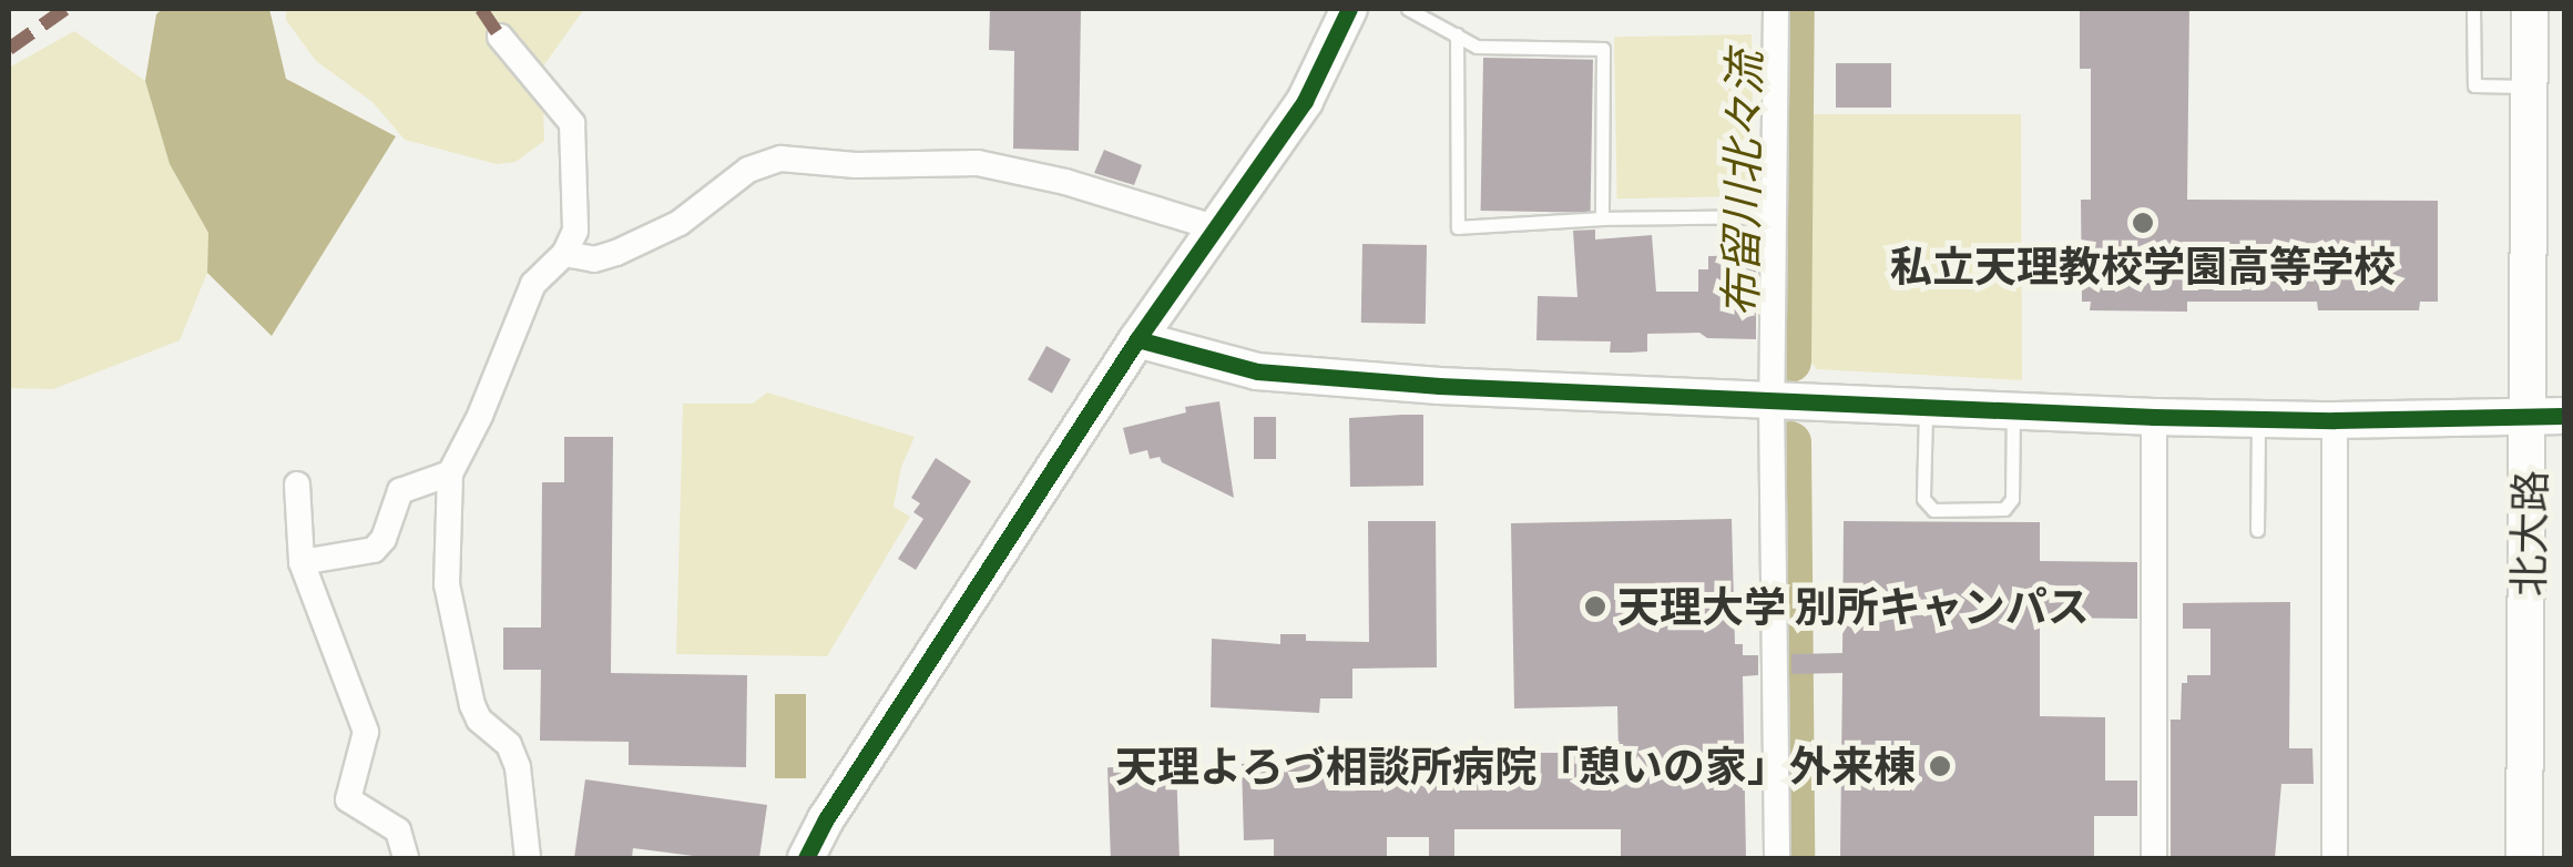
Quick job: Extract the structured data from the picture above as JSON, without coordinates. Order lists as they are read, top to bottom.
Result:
{
  "streets": {
    "street": ["北大路"]
  },
  "water": ["布留川北々流"],
  "places": ["私立天理教校学園高等学校", "天理大学 別所キャンパス", "天理よろづ相談所病院「憩いの家」外来棟"]
}
